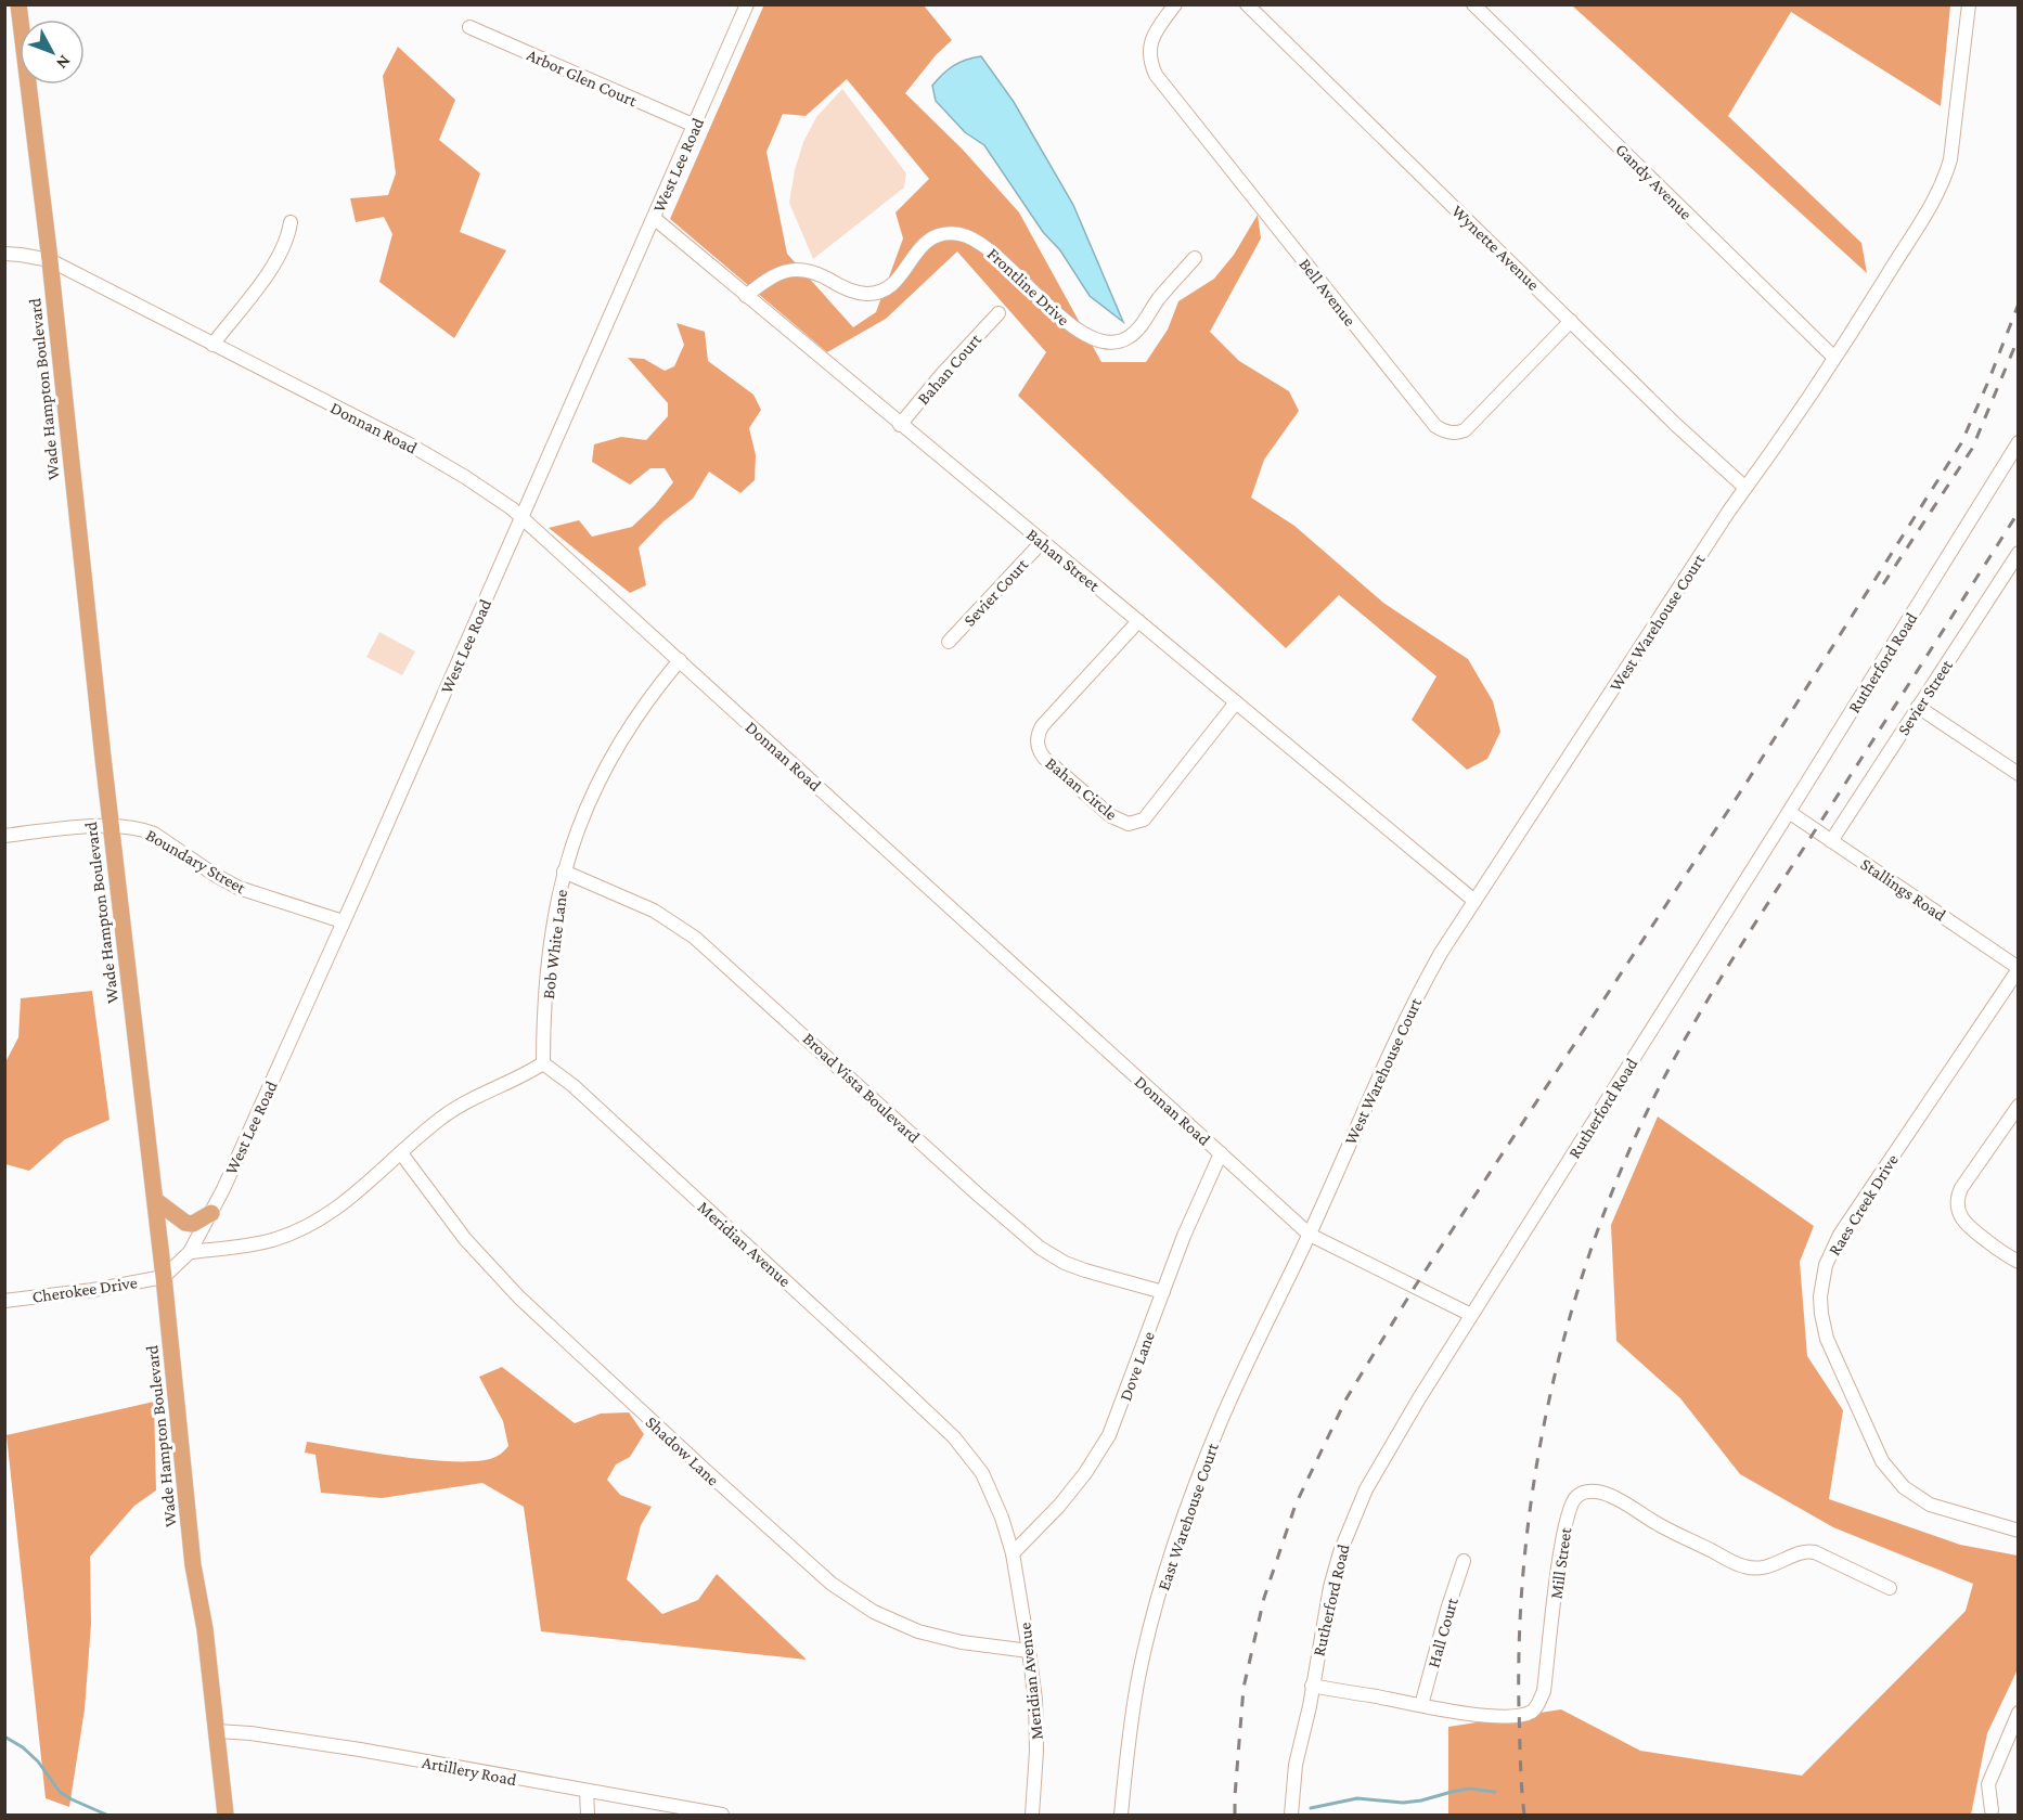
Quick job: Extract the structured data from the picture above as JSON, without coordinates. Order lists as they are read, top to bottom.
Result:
{
  "streets": {
    "main road": ["Wade Hampton Boulevard"],
    "street": [
      "Arbor Glen Court",
      "West Lee Road",
      "Gandy Avenue",
      "Wynette Avenue",
      "Frontline Drive",
      "Bell Avenue",
      "Bahan Court",
      "Donnan Road",
      "Bahan Street",
      "Sevier Court",
      "West Warehouse Court",
      "Rutherford Road",
      "Sevier Street",
      "Bahan Circle",
      "Boundary Street",
      "Stallings Road",
      "Bob White Lane",
      "Broad Vista Boulevard",
      "Raes Creek Drive",
      "Meridian Avenue",
      "Cherokee Drive",
      "Dove Lane",
      "Shadow Lane",
      "East Warehouse Court",
      "Mill Street",
      "Hall Court",
      "Artillery Road"
    ]
  },
  "crossings": [
    ["Arbor Glen Court", "West Lee Road"],
    ["West Lee Road", "Wade Hampton Boulevard"],
    ["West Lee Road", "Donnan Road"],
    ["West Lee Road", "Bahan Street"],
    ["West Lee Road", "Boundary Street"],
    ["West Lee Road", "Cherokee Drive"],
    ["Gandy Avenue", "West Warehouse Court"],
    ["Wynette Avenue", "Bell Avenue"],
    ["Wynette Avenue", "West Warehouse Court"],
    ["Frontline Drive", "Bahan Street"],
    ["Bahan Court", "Bahan Street"],
    ["Wade Hampton Boulevard", "Donnan Road"],
    ["Wade Hampton Boulevard", "Boundary Street"],
    ["Wade Hampton Boulevard", "Cherokee Drive"],
    ["Wade Hampton Boulevard", "Artillery Road"],
    ["Donnan Road", "West Warehouse Court"],
    ["Donnan Road", "Rutherford Road"],
    ["Donnan Road", "Bob White Lane"],
    ["Donnan Road", "Dove Lane"],
    ["Donnan Road", "East Warehouse Court"],
    ["Bahan Street", "Sevier Court"],
    ["Bahan Street", "West Warehouse Court"],
    ["Bahan Street", "Bahan Circle"],
    ["West Warehouse Court", "East Warehouse Court"],
    ["Rutherford Road", "Stallings Road"],
    ["Rutherford Road", "Mill Street"],
    ["Sevier Street", "Stallings Road"],
    ["Stallings Road", "Raes Creek Drive"],
    ["Bob White Lane", "Broad Vista Boulevard"],
    ["Bob White Lane", "Meridian Avenue"],
    ["Broad Vista Boulevard", "Dove Lane"],
    ["Meridian Avenue", "Dove Lane"],
    ["Meridian Avenue", "Shadow Lane"],
    ["Mill Street", "Hall Court"]
  ],
  "north": "bottom right"
}
